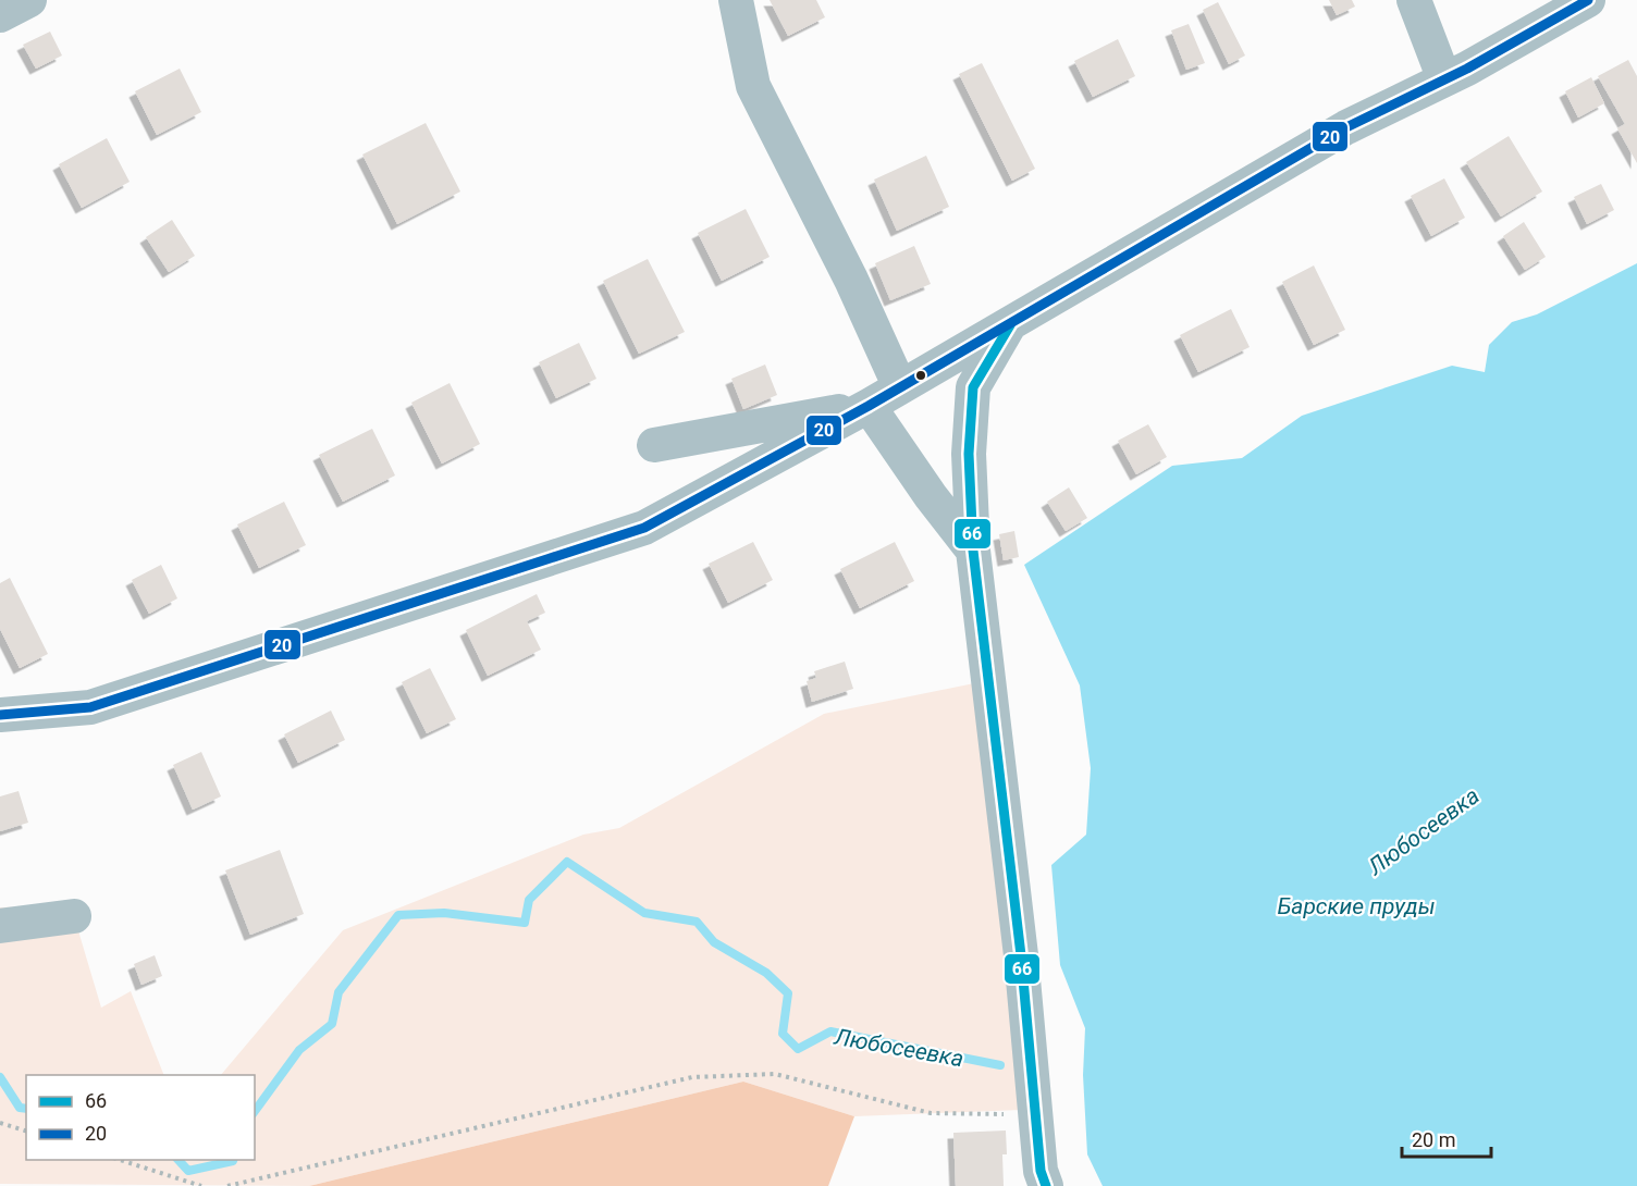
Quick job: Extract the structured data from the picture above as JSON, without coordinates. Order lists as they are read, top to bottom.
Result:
{
  "water": ["Любосеевка", "Барские пруды"],
  "lines": ["transit line 20", "transit line 66"],
  "legend": ["66", "20"],
  "scale_bar": "20 m"
}
